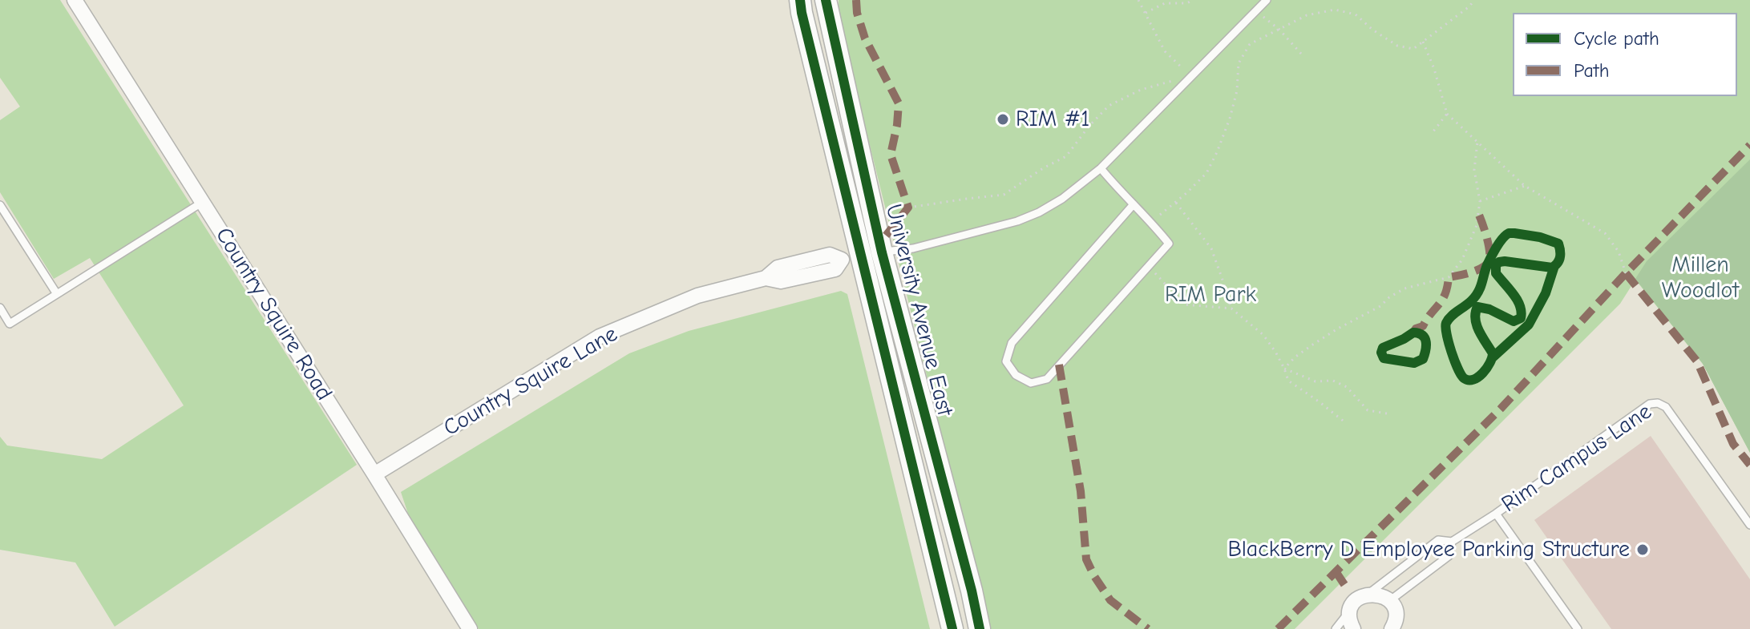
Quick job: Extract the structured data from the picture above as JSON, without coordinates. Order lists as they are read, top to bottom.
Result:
{
  "streets": {
    "main road": ["University Avenue East", "Country Squire Lane"],
    "street": ["Country Squire Road"],
    "lane": ["Rim Campus Lane"]
  },
  "crossings": [
    ["University Avenue East", "Country Squire Lane"],
    ["Country Squire Road", "Country Squire Lane"]
  ],
  "parks": ["Millen Woodlot", "RIM Park"],
  "places": ["RIM #1", "BlackBerry D Employee Parking Structure"],
  "legend": ["Cycle path", "Path"]
}
